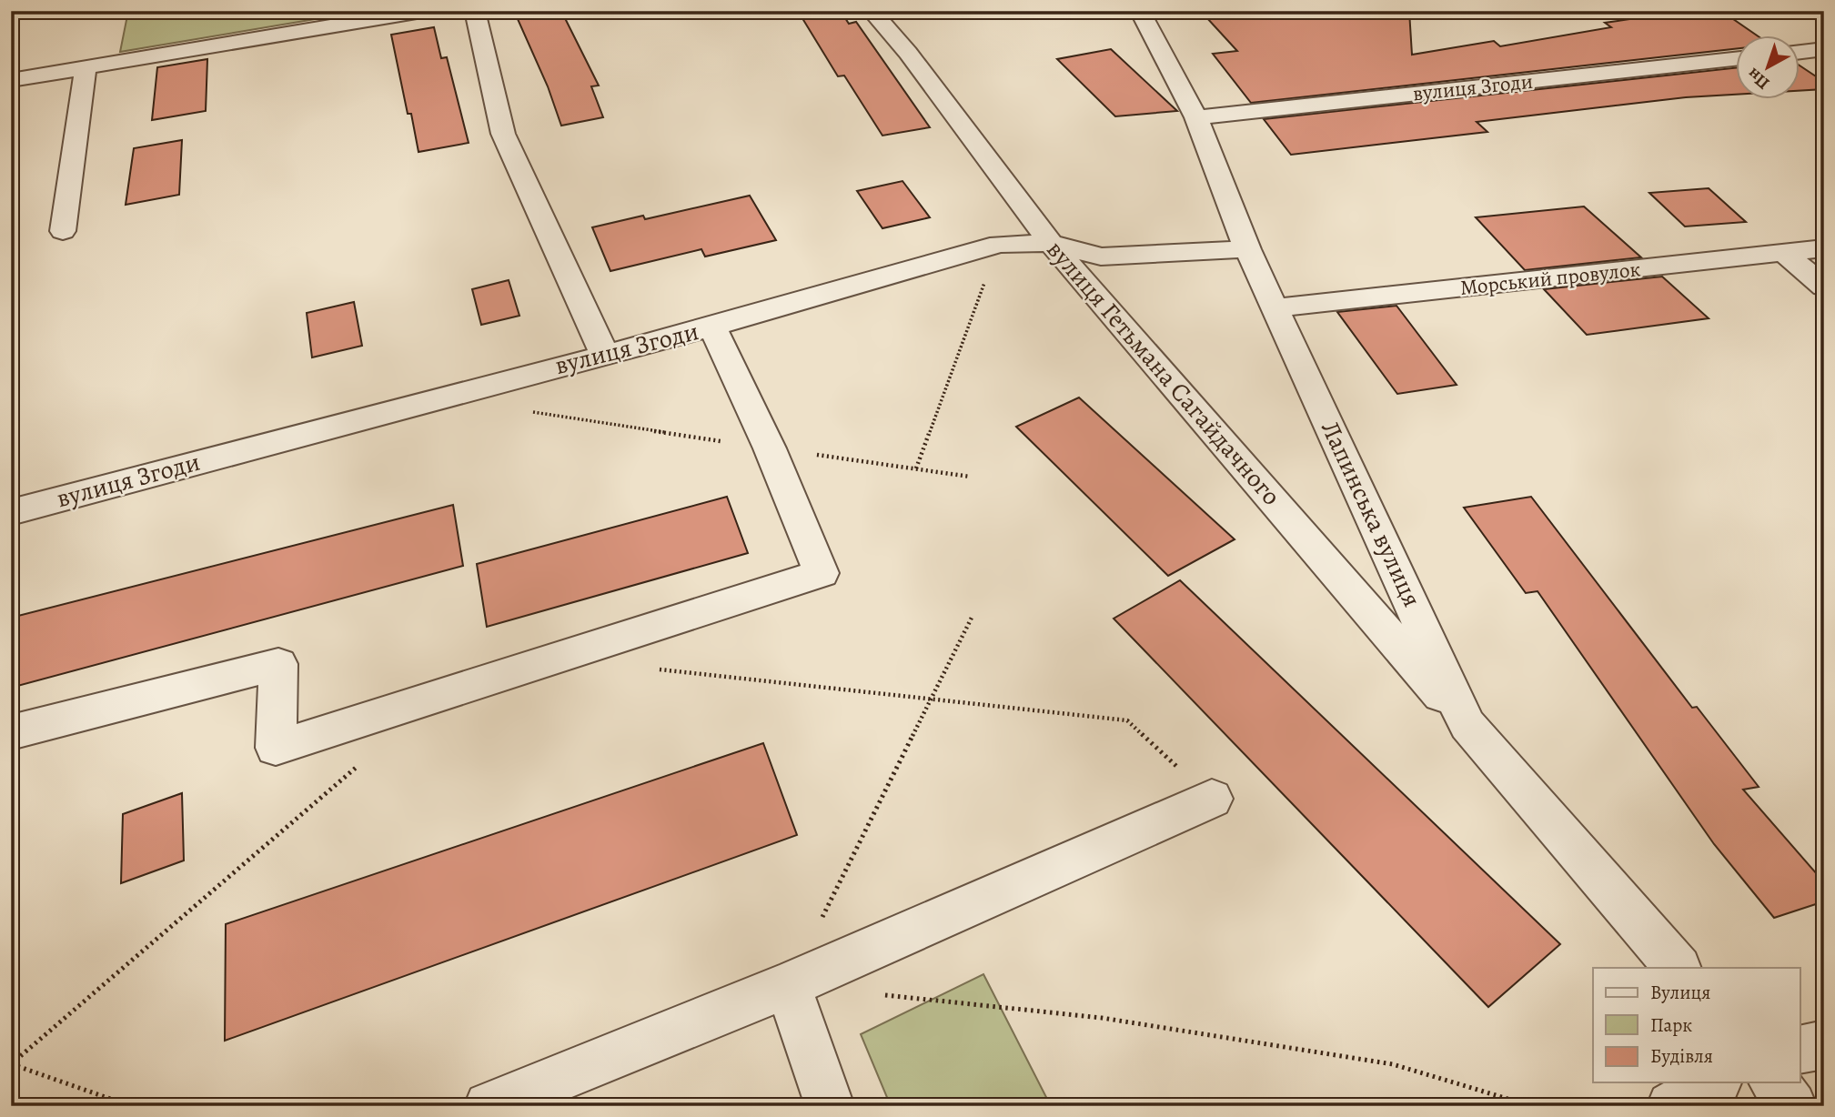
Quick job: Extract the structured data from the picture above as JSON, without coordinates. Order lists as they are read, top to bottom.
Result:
{
  "streets": {
    "street": [
      "вулиця Згоди",
      "Морський провулок",
      "вулиця Гетьмана Сагайдачного",
      "Лапинська вулиця"
    ]
  },
  "crossings": [
    ["вулиця Згоди", "вулиця Гетьмана Сагайдачного"],
    ["вулиця Згоди", "Лапинська вулиця"],
    ["Морський провулок", "Лапинська вулиця"],
    ["вулиця Гетьмана Сагайдачного", "Лапинська вулиця"]
  ],
  "legend": ["Вулиця", "Парк", "Будівля"],
  "north": "bottom left"
}
